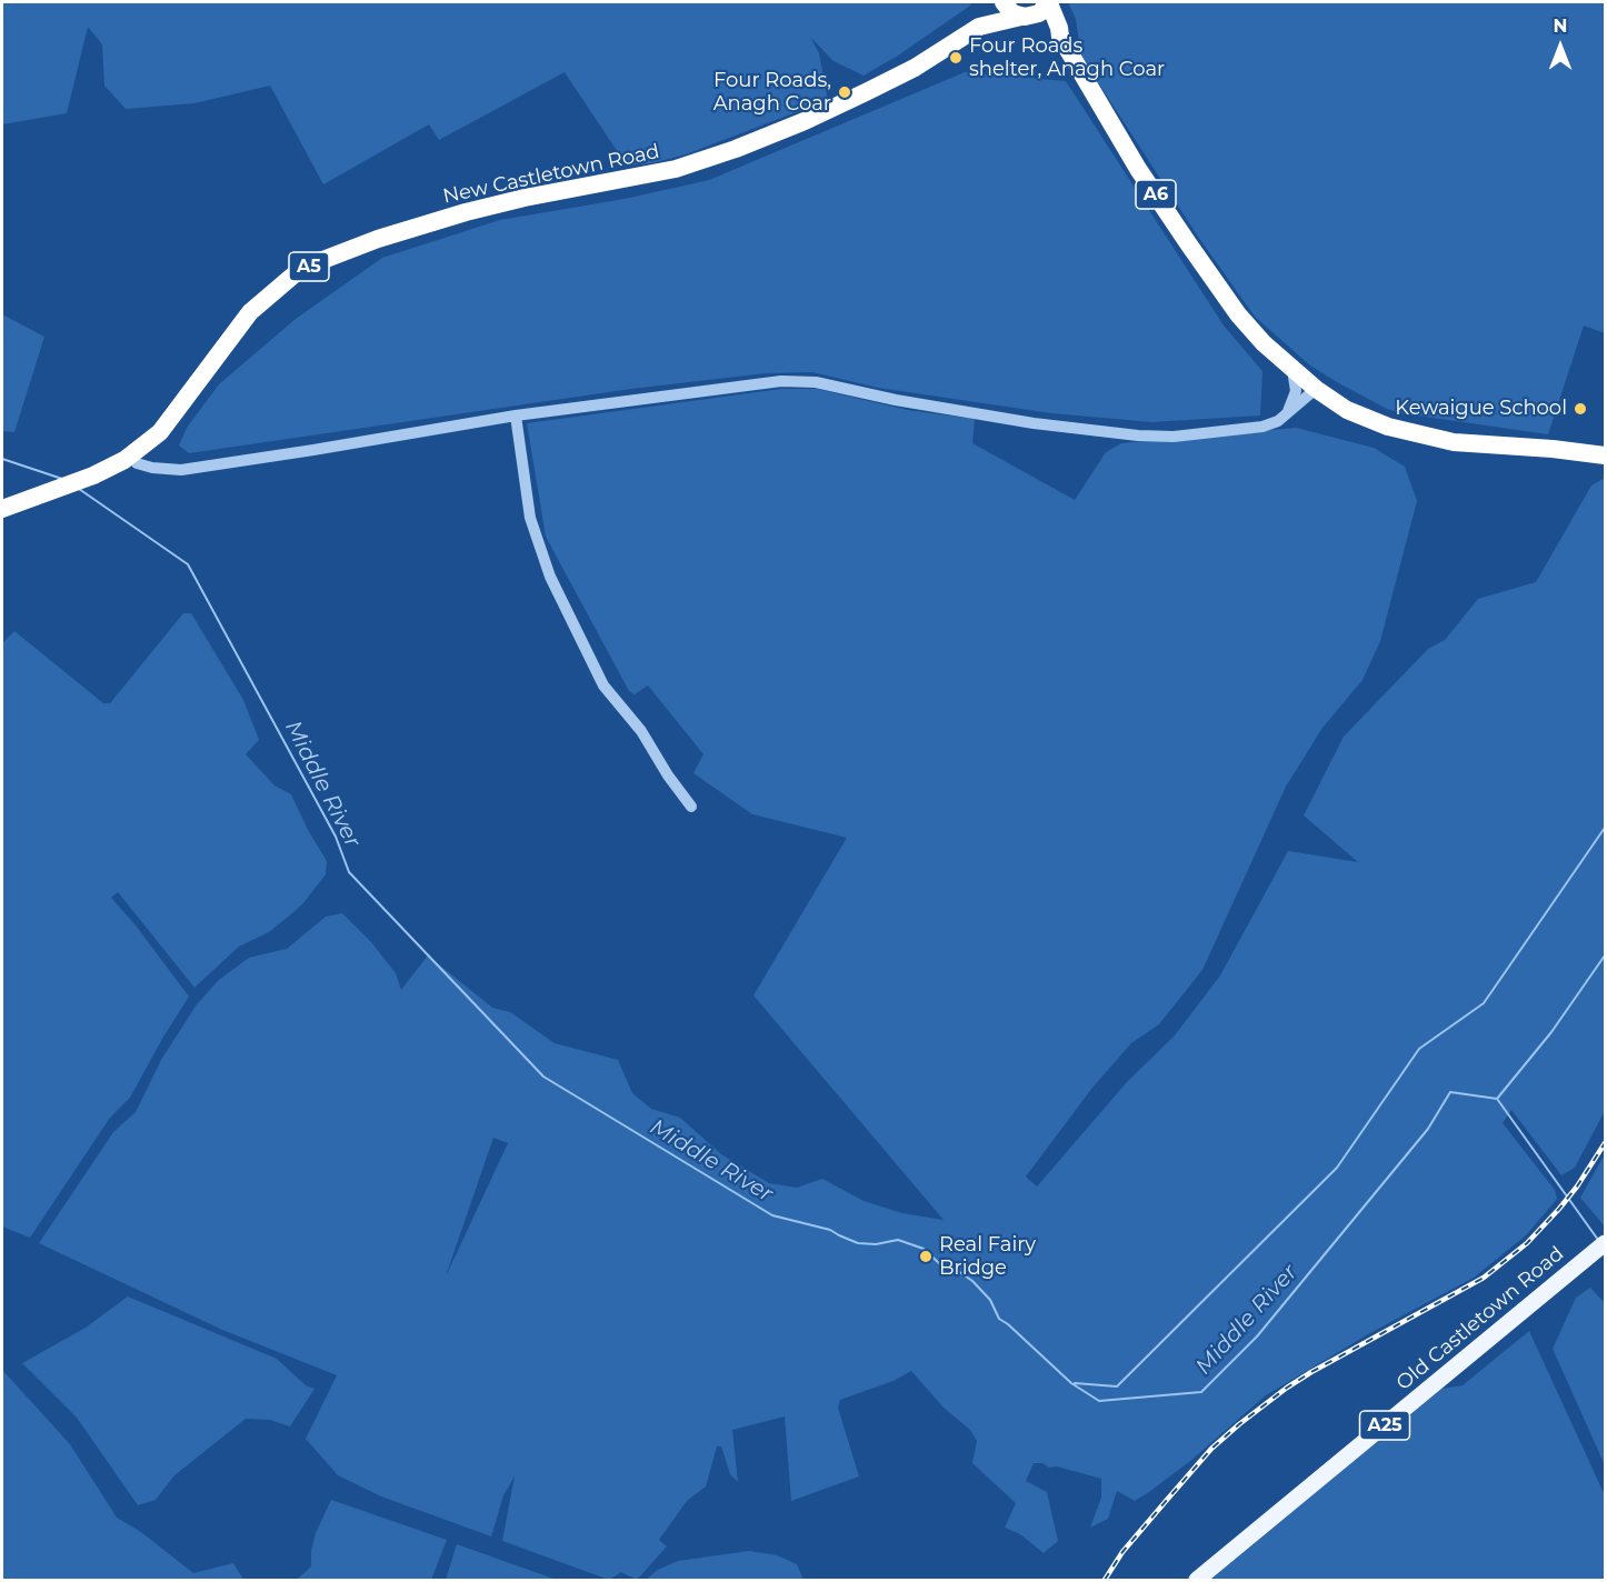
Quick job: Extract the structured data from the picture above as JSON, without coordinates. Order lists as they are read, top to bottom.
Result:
{
  "streets": {
    "highway": ["New Castletown Road", "A6", "A5"],
    "main road": ["Old Castletown Road", "A25"]
  },
  "crossings": [
    ["New Castletown Road", "A5"],
    ["A6", "A5"]
  ],
  "water": ["Middle River"],
  "places": [
    "Four Roads shelter, Anagh Coar",
    "Four Roads, Anagh Coar",
    "Kewaigue School",
    "Real Fairy Bridge"
  ],
  "north": "top"
}
